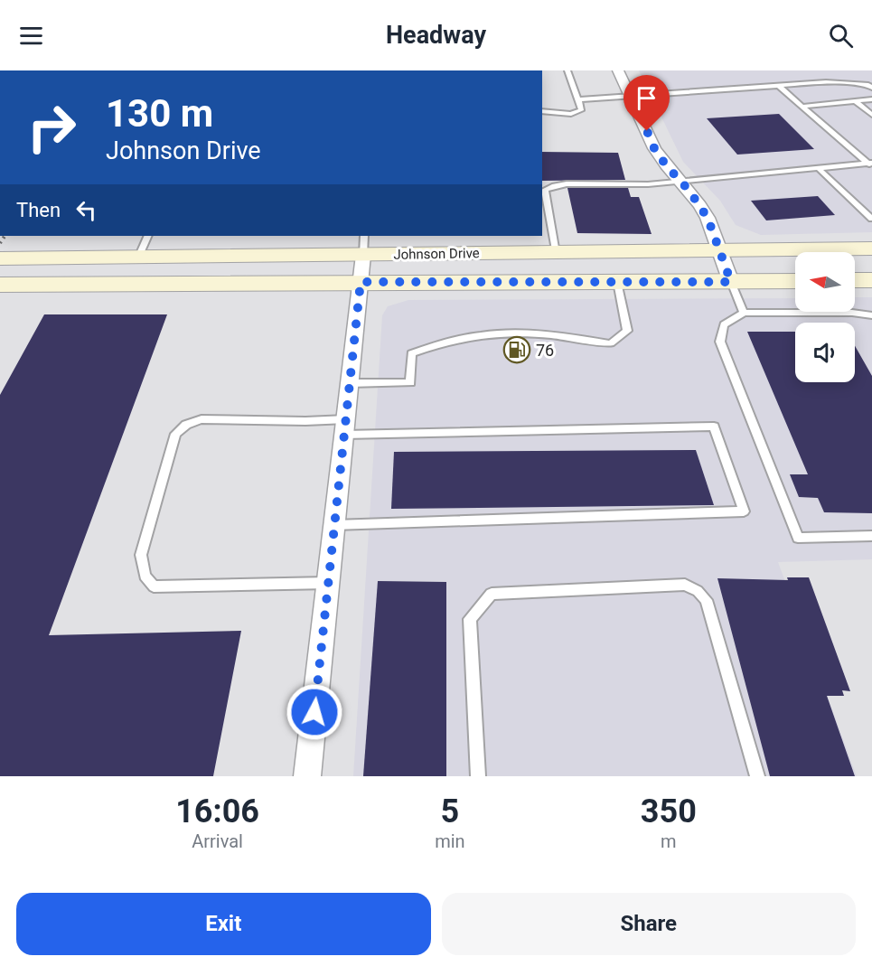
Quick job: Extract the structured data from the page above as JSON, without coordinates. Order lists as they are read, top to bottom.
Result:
{
  "streets": {
    "main road": ["Johnson Drive"]
  },
  "places": {
    "fuel station": ["76"]
  },
  "north": "left",
  "page": {
    "header": "Headway",
    "turn": ["130 m", "Johnson Drive"],
    "then": "Then",
    "eta": [
      "16:06",
      "Arrival",
      "5",
      "min",
      "350",
      "m"
    ],
    "buttons": ["Exit", "Share"]
  }
}
